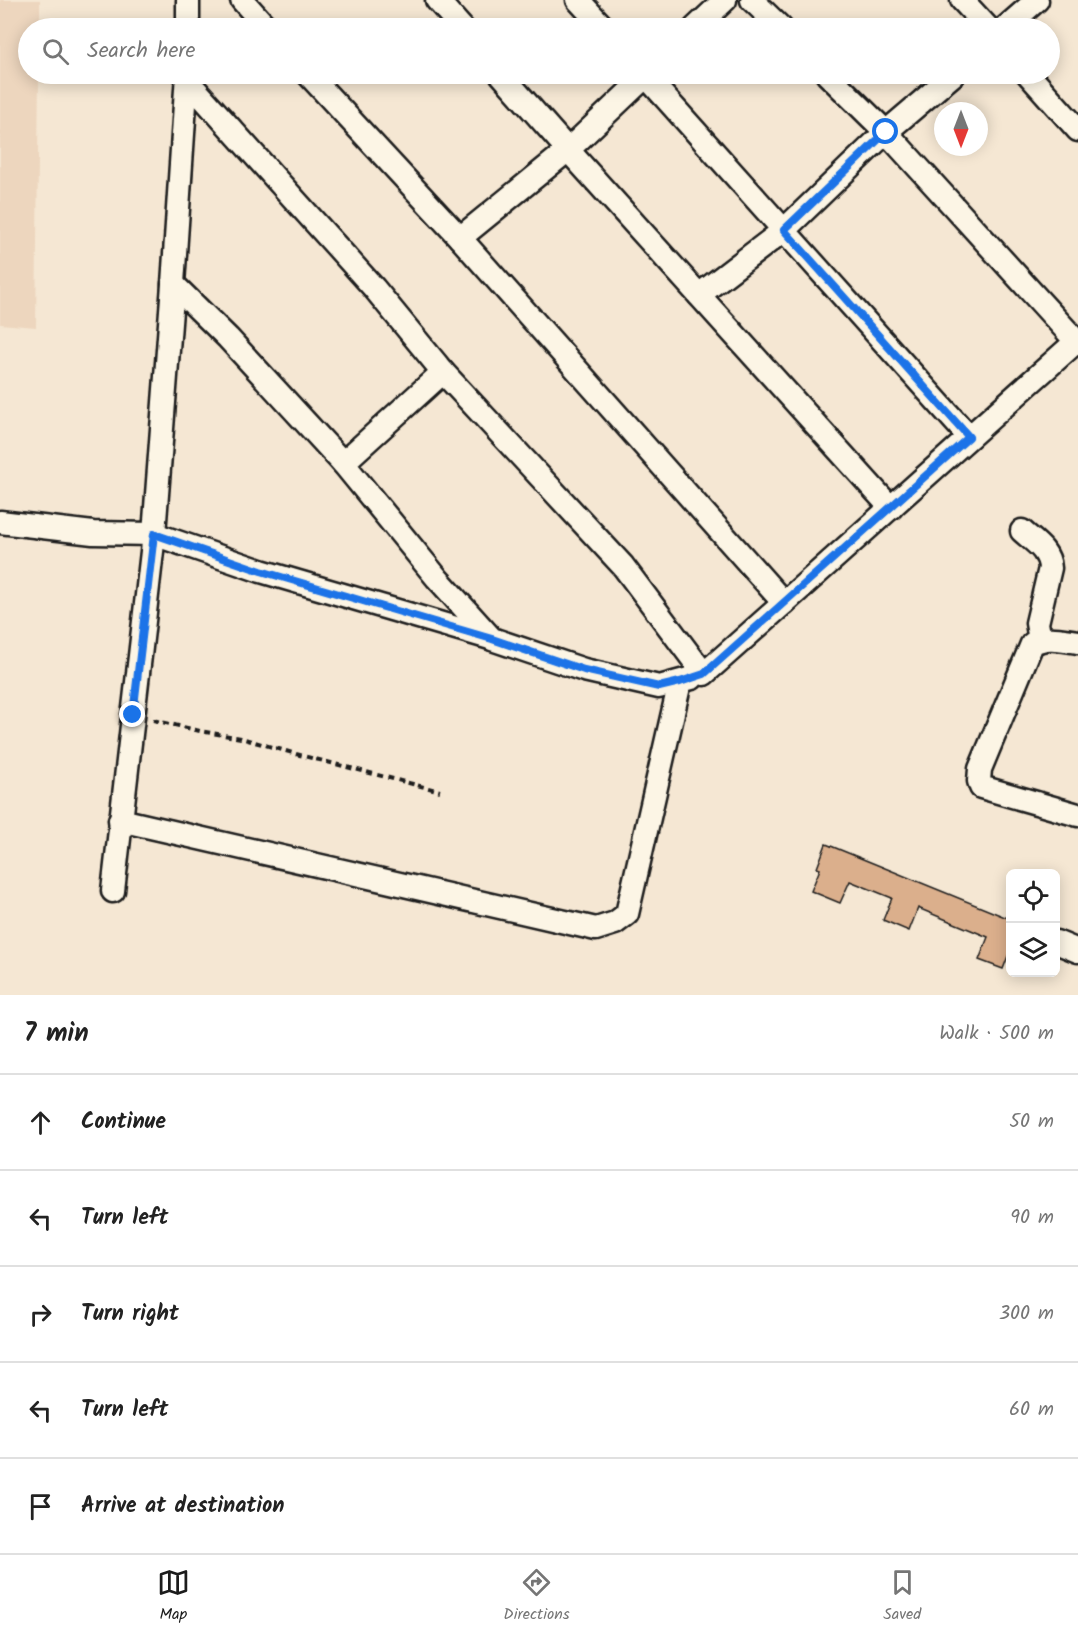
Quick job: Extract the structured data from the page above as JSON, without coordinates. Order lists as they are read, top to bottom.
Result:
{
  "north": "bottom",
  "page": {
    "search": "Search here",
    "heading": ["7 min", "Walk · 500 m"],
    "list": [
      ["Continue", "50 m"],
      ["Turn left", "90 m"],
      ["Turn right", "300 m"],
      ["Turn left", "60 m"],
      "Arrive at destination"
    ],
    "nav": ["Map", "Directions", "Saved"]
  }
}
